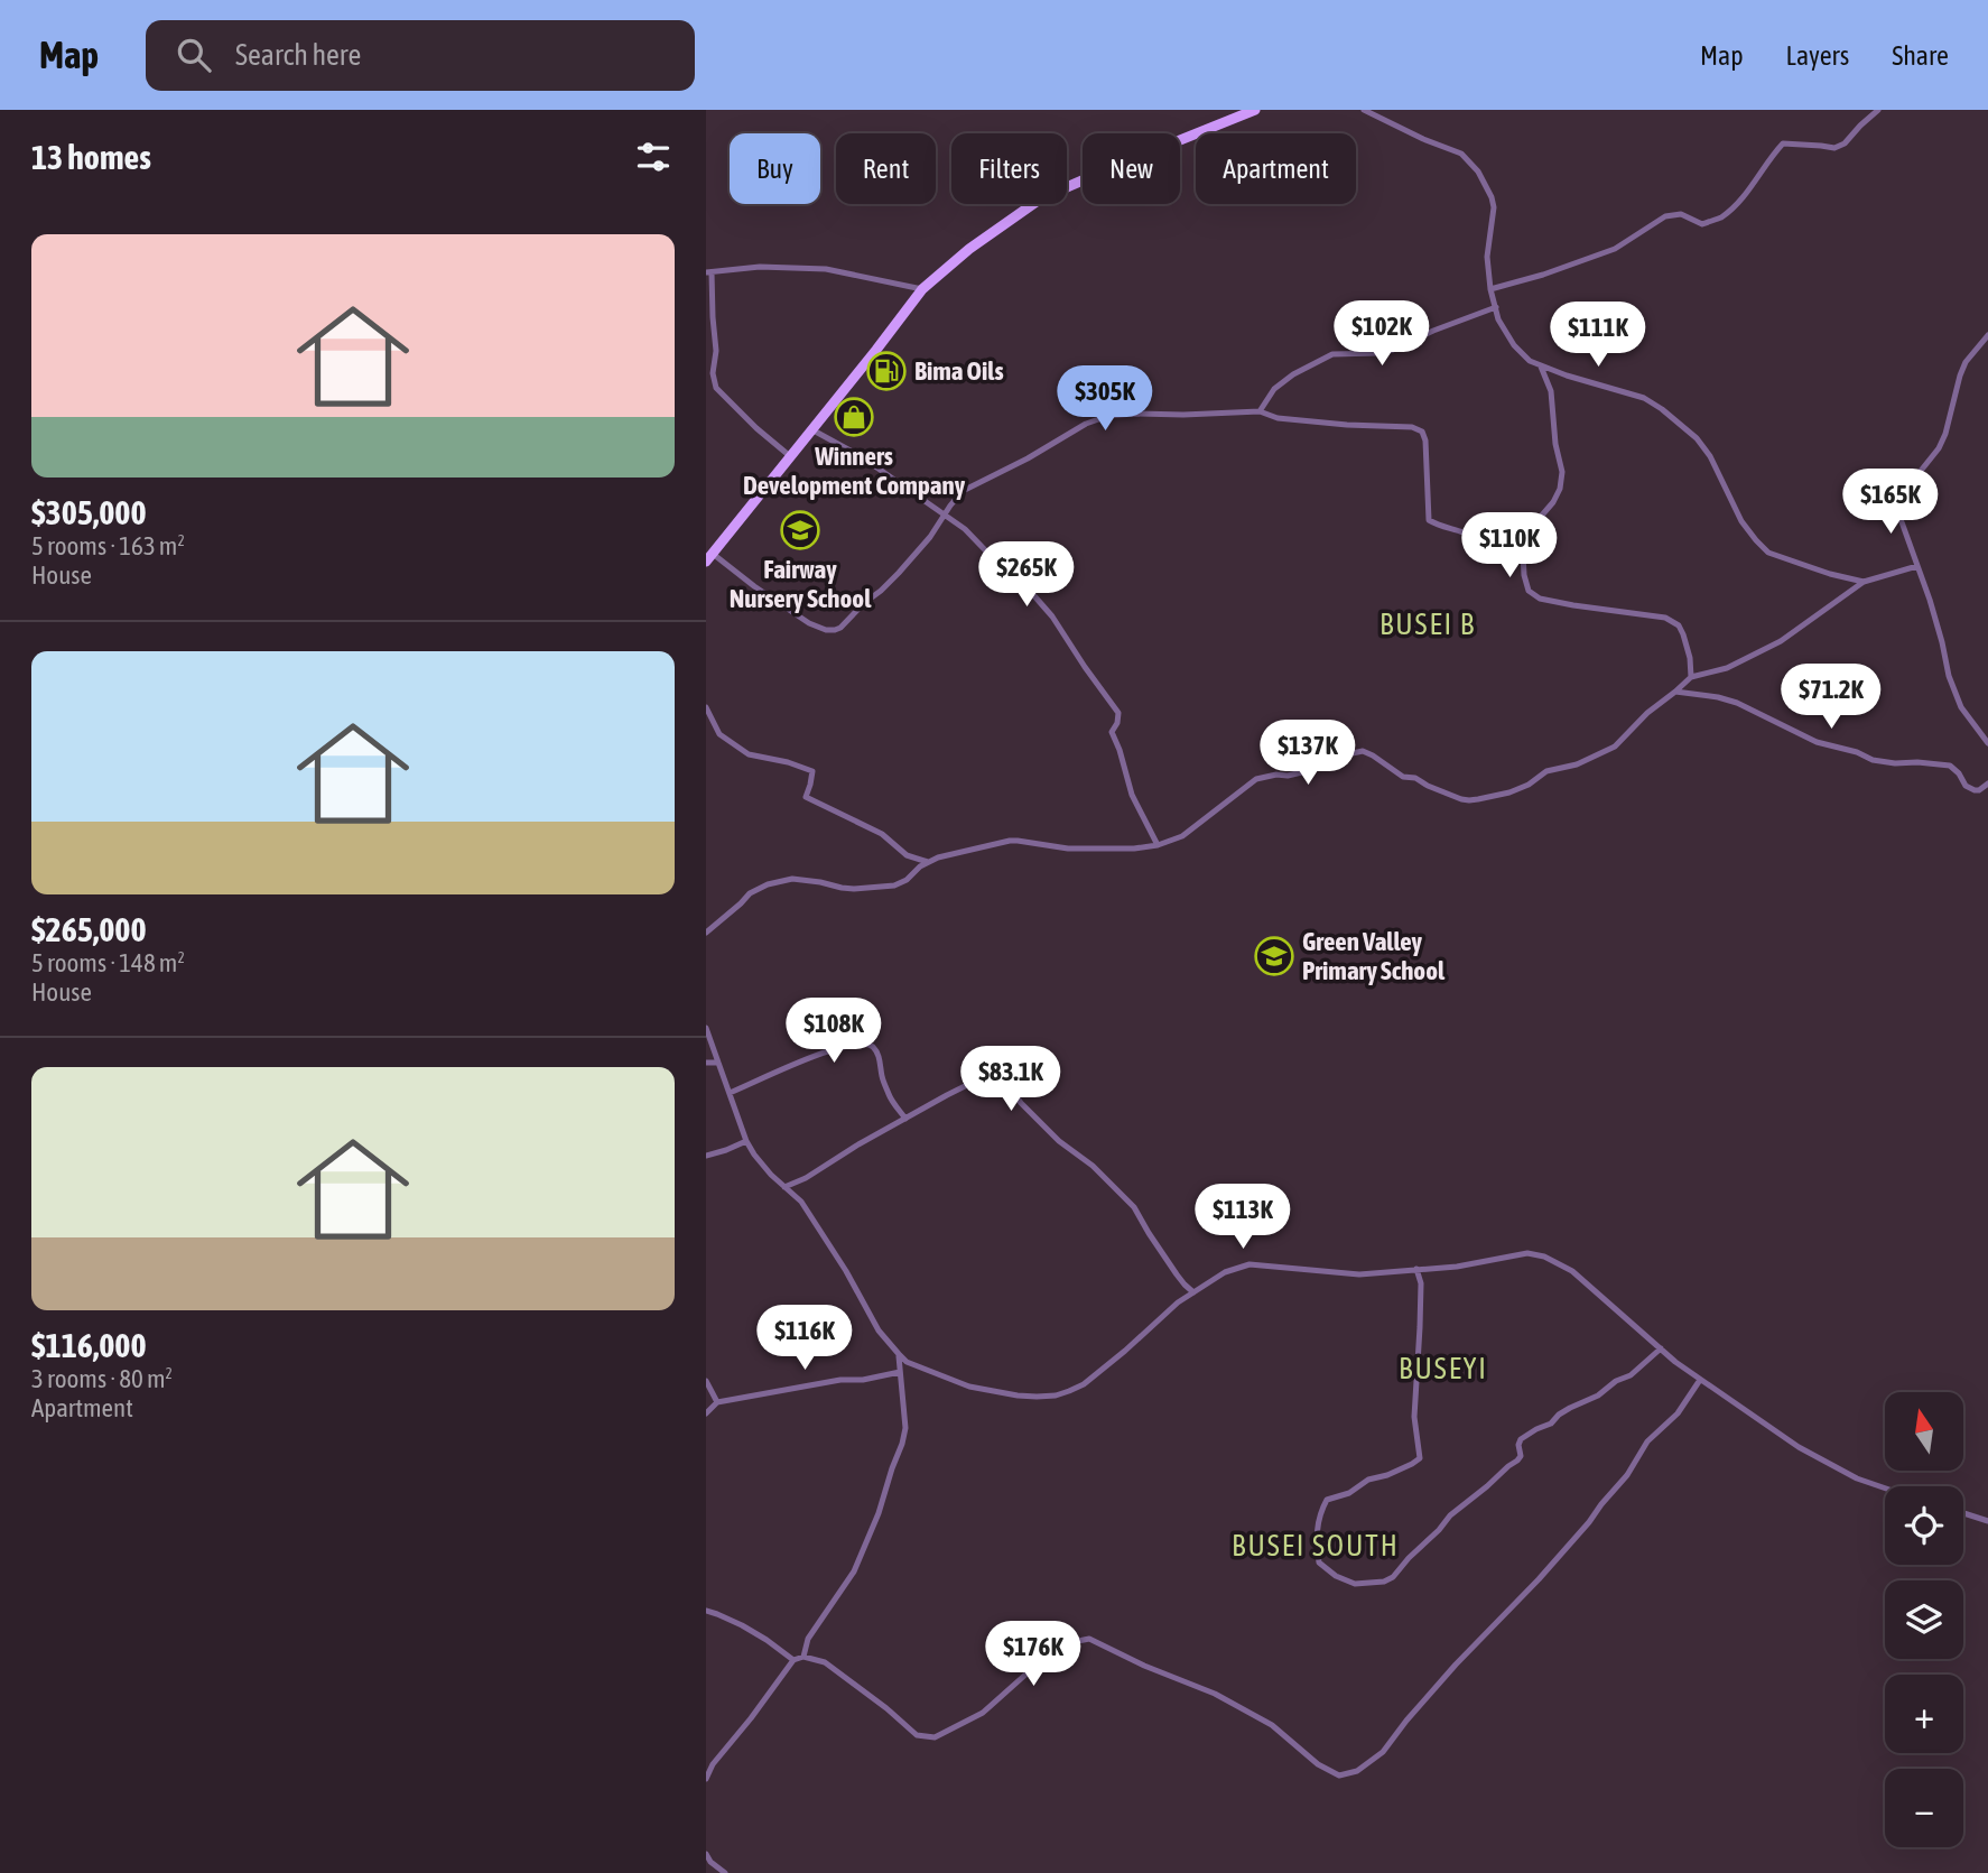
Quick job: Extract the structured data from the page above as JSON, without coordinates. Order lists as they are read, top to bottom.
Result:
{
  "districts": ["BUSEI B", "BUSEYI", "BUSEI SOUTH"],
  "places": {
    "fuel station": ["Bima Oils"],
    "shop": ["Winners Development Company"],
    "school or university": ["Fairway Nursery School", "Green Valley Primary School"]
  },
  "north": "top",
  "page": {
    "header": "Map",
    "search": "Search here",
    "nav": ["Map", "Layers", "Share"],
    "heading": "13 homes",
    "chip": [
      "Buy",
      "Rent",
      "Filters",
      "New",
      "Apartment"
    ],
    "list": [
      {
        "name": "$305,000",
        "note": "5 rooms · 163 m² · House"
      },
      {
        "name": "$265,000",
        "note": "5 rooms · 148 m² · House"
      },
      {
        "name": "$116,000",
        "note": "3 rooms · 80 m² · Apartment"
      }
    ],
    "price": [
      "$102K",
      "$111K",
      "$305K",
      "$165K",
      "$110K",
      "$265K",
      "$71.2K",
      "$137K",
      "$108K",
      "$83.1K",
      "$113K",
      "$116K",
      "$176K"
    ],
    "map_buttons": ["+", "−"]
  }
}
